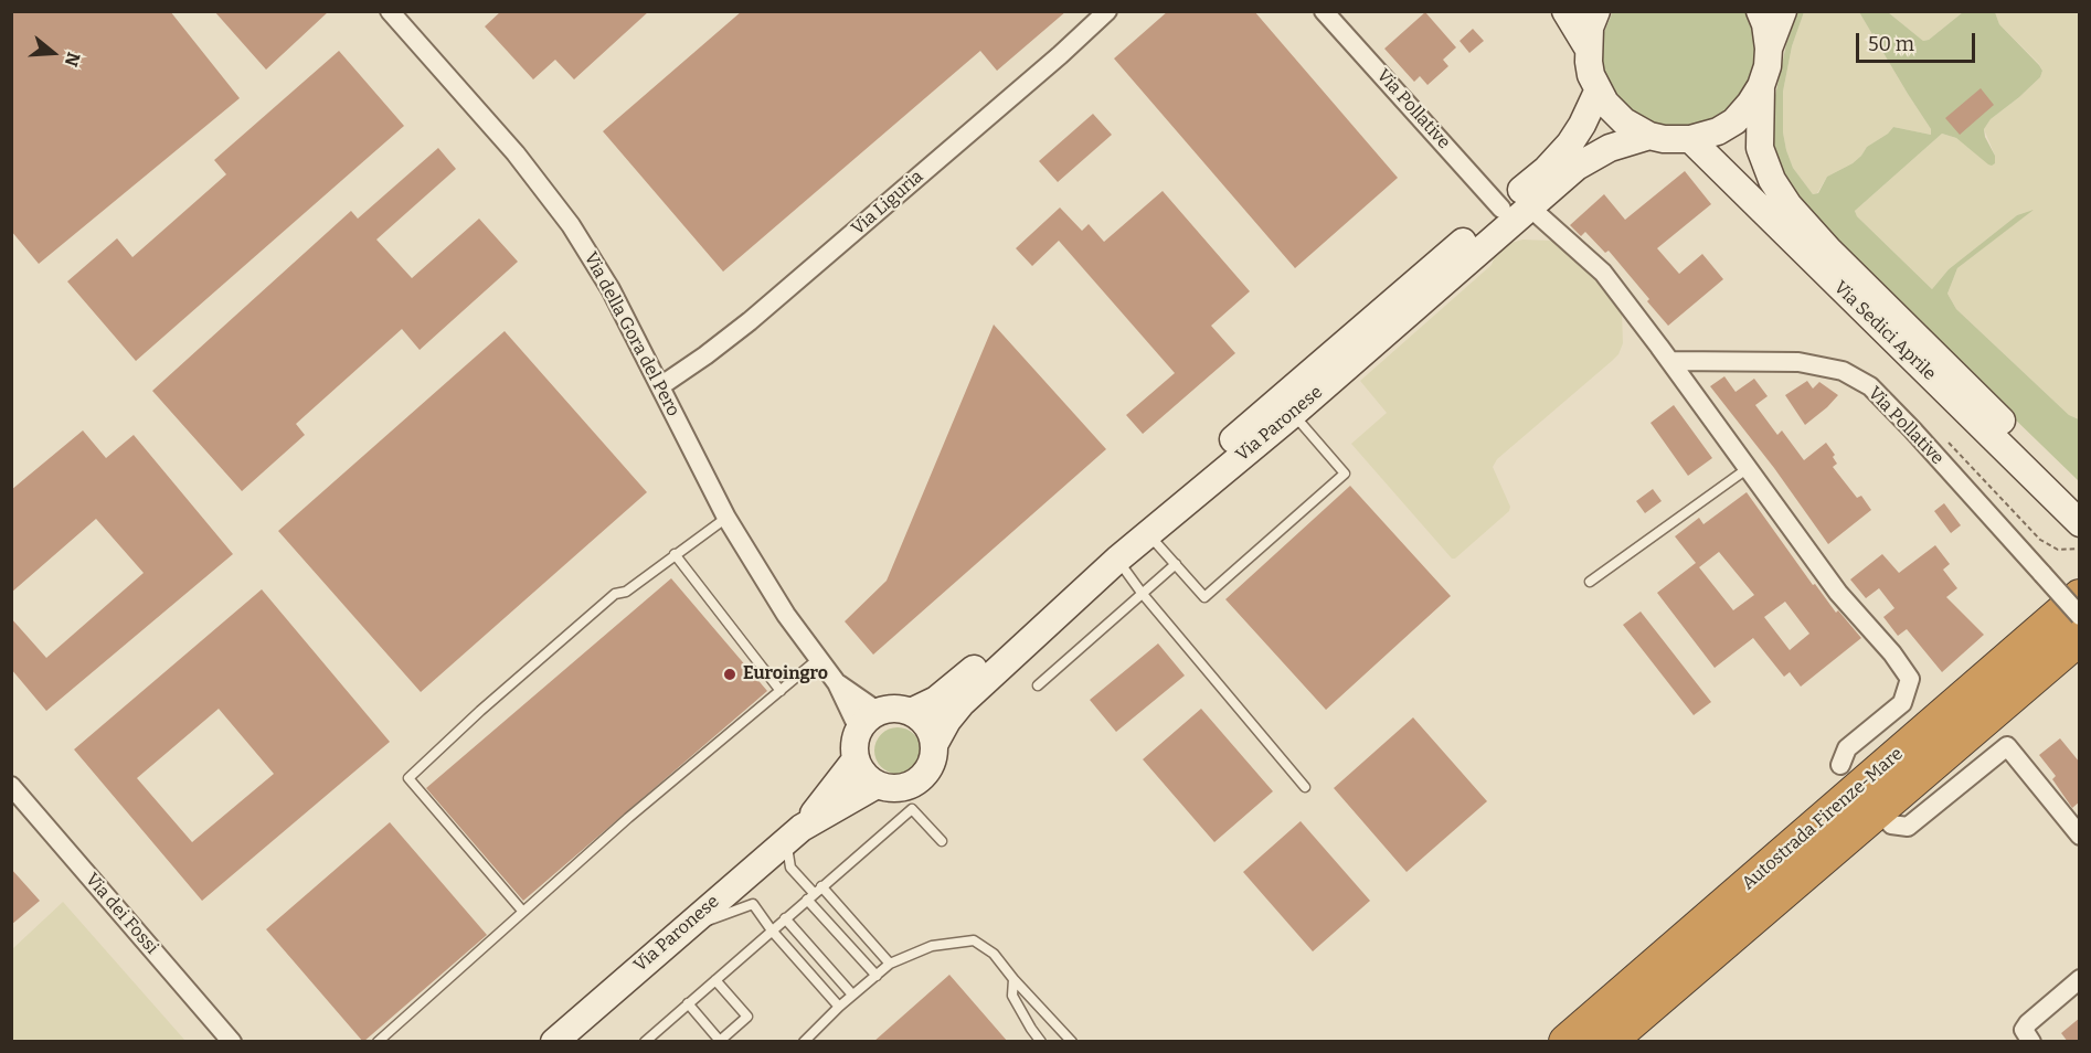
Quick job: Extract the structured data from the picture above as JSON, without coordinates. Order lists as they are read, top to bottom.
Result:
{
  "streets": {
    "highway": ["Autostrada Firenze-Mare"],
    "main road": ["Via Sedici Aprile", "Via Paronese"],
    "street": [
      "Via Pollative",
      "Via Liguria",
      "Via della Gora del Pero",
      "Via dei Fossi"
    ]
  },
  "crossings": [
    ["Via Pollative", "Via Paronese"],
    ["Via Liguria", "Via della Gora del Pero"],
    ["Via Sedici Aprile", "Via Paronese"],
    ["Via della Gora del Pero", "Via Paronese"]
  ],
  "places": ["Euroingro"],
  "scale_bar": "50 m",
  "north": "right"
}
